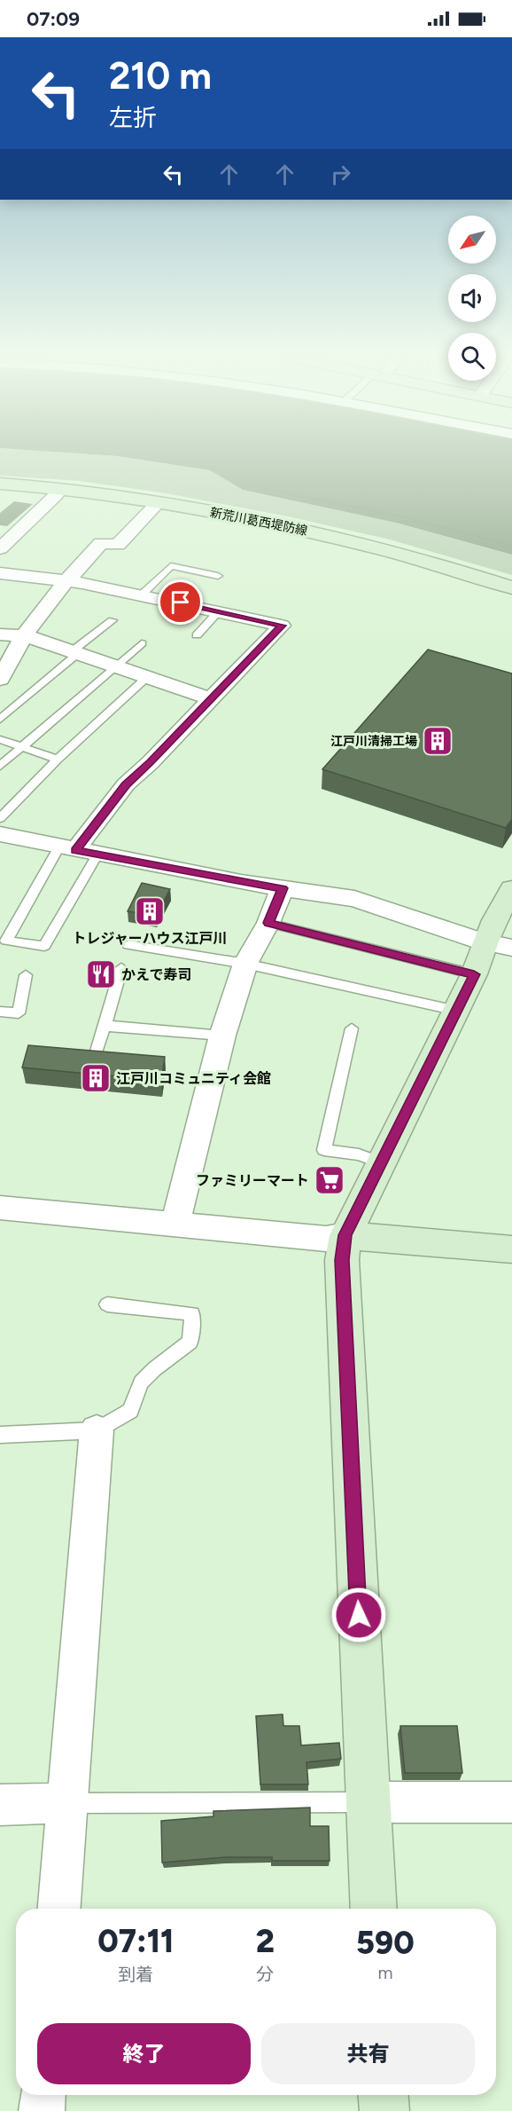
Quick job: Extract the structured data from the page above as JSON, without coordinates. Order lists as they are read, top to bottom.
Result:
{
  "streets": {
    "street": ["新荒川葛西堤防線"]
  },
  "places": {
    "building": ["江戸川清掃工場", "トレジャーハウス江戸川", "江戸川コミュニティ会館"],
    "restaurant": ["かえで寿司"],
    "supermarket": ["ファミリーマート"]
  },
  "north": "bottom left",
  "page": {
    "status": "07:09",
    "turn": ["210 m", "左折"],
    "eta": [
      "07:11",
      "到着",
      "2",
      "分",
      "590",
      "m"
    ],
    "buttons": ["終了", "共有"]
  }
}
